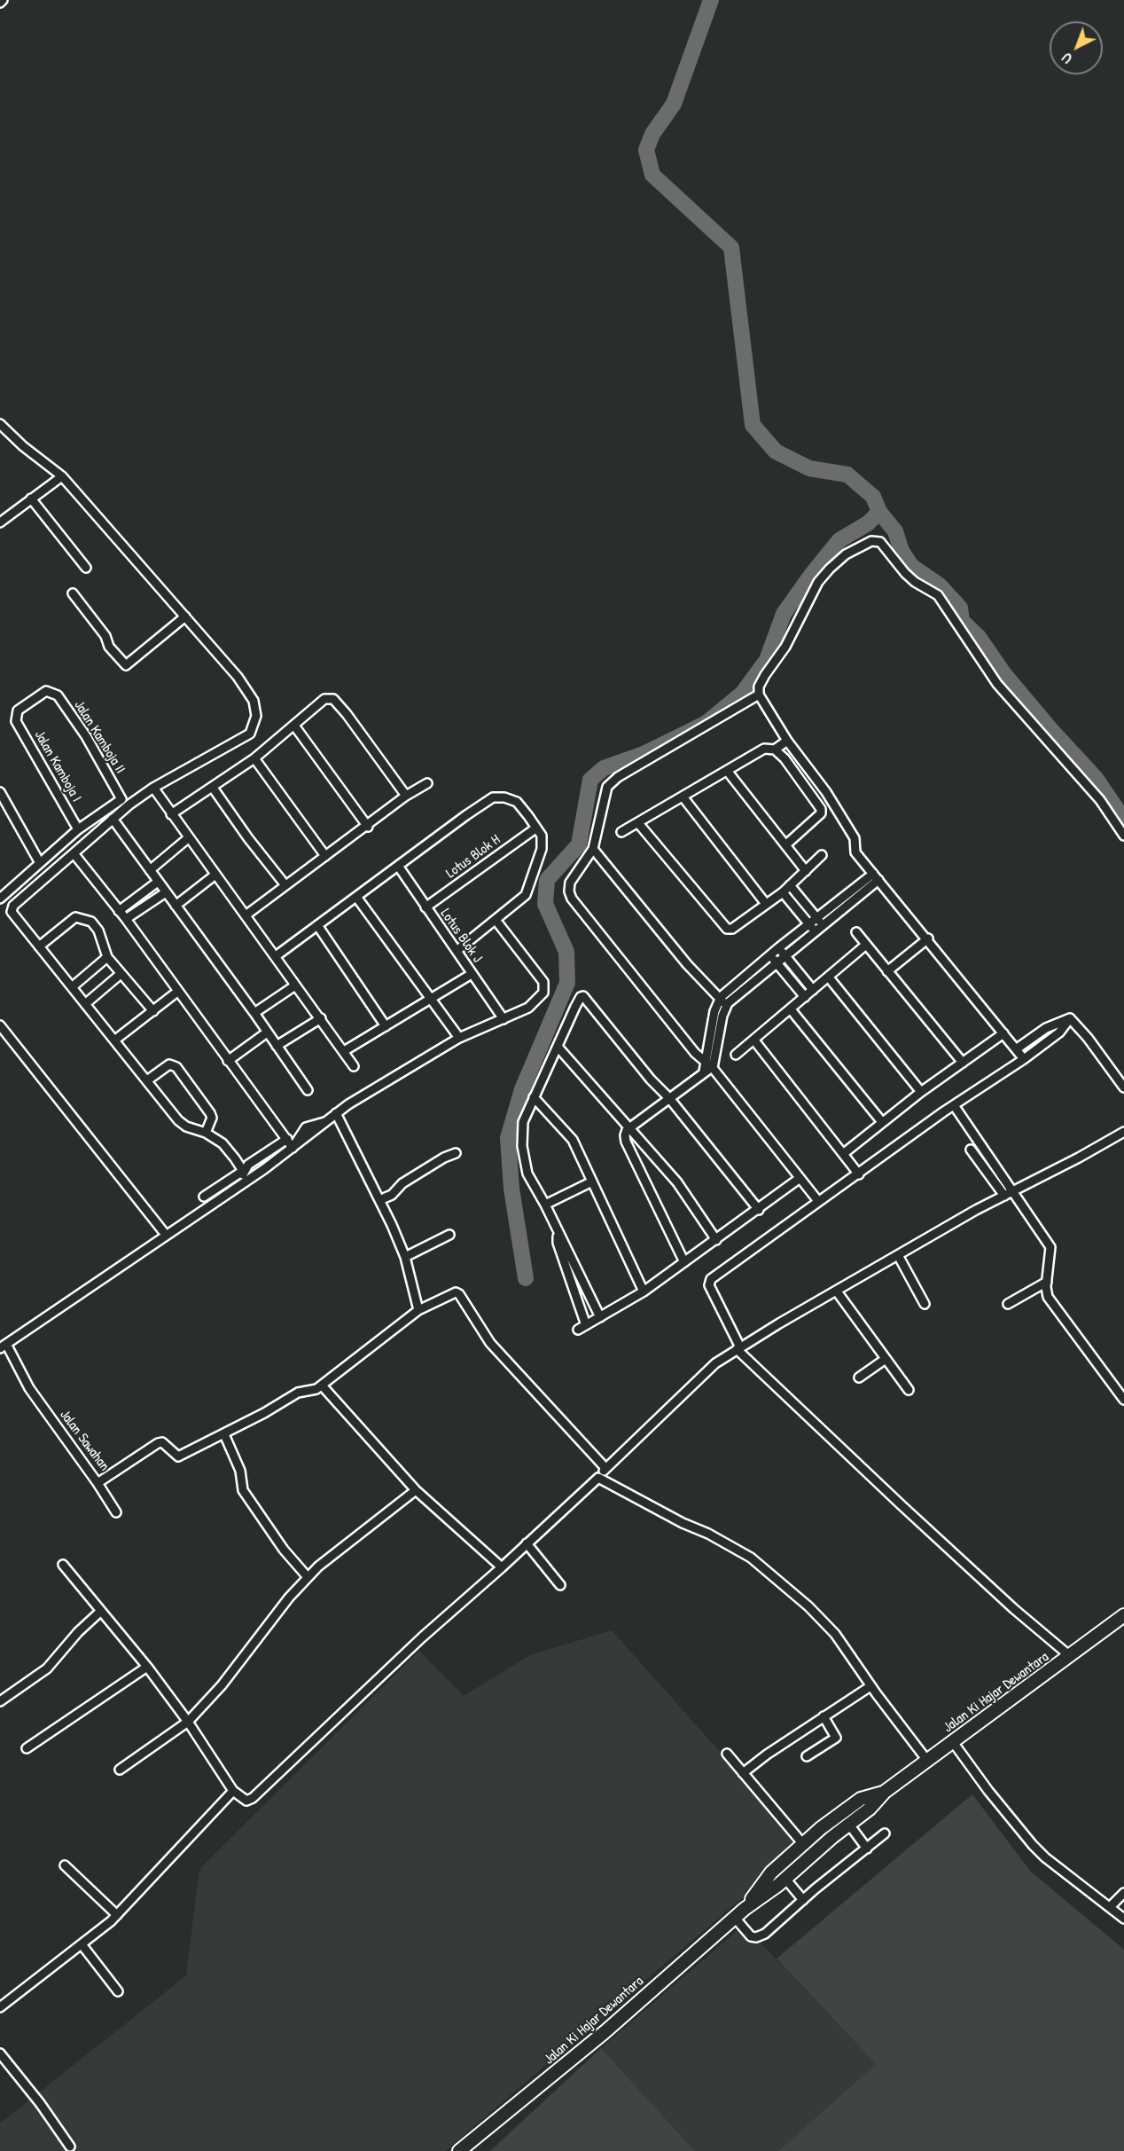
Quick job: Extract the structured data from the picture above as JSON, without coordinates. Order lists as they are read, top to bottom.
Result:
{
  "streets": {
    "main road": ["Jalan Ki Hajar Dewantara"],
    "street": [
      "Jalan Kamboja II",
      "Jalan Kamboja I",
      "Lotus Blok H",
      "Lotus Blok J",
      "Jalan Sawahan"
    ]
  },
  "crossings": [
    ["Jalan Kamboja II", "Jalan Kamboja I"],
    ["Lotus Blok H", "Lotus Blok J"]
  ],
  "north": "bottom left"
}
